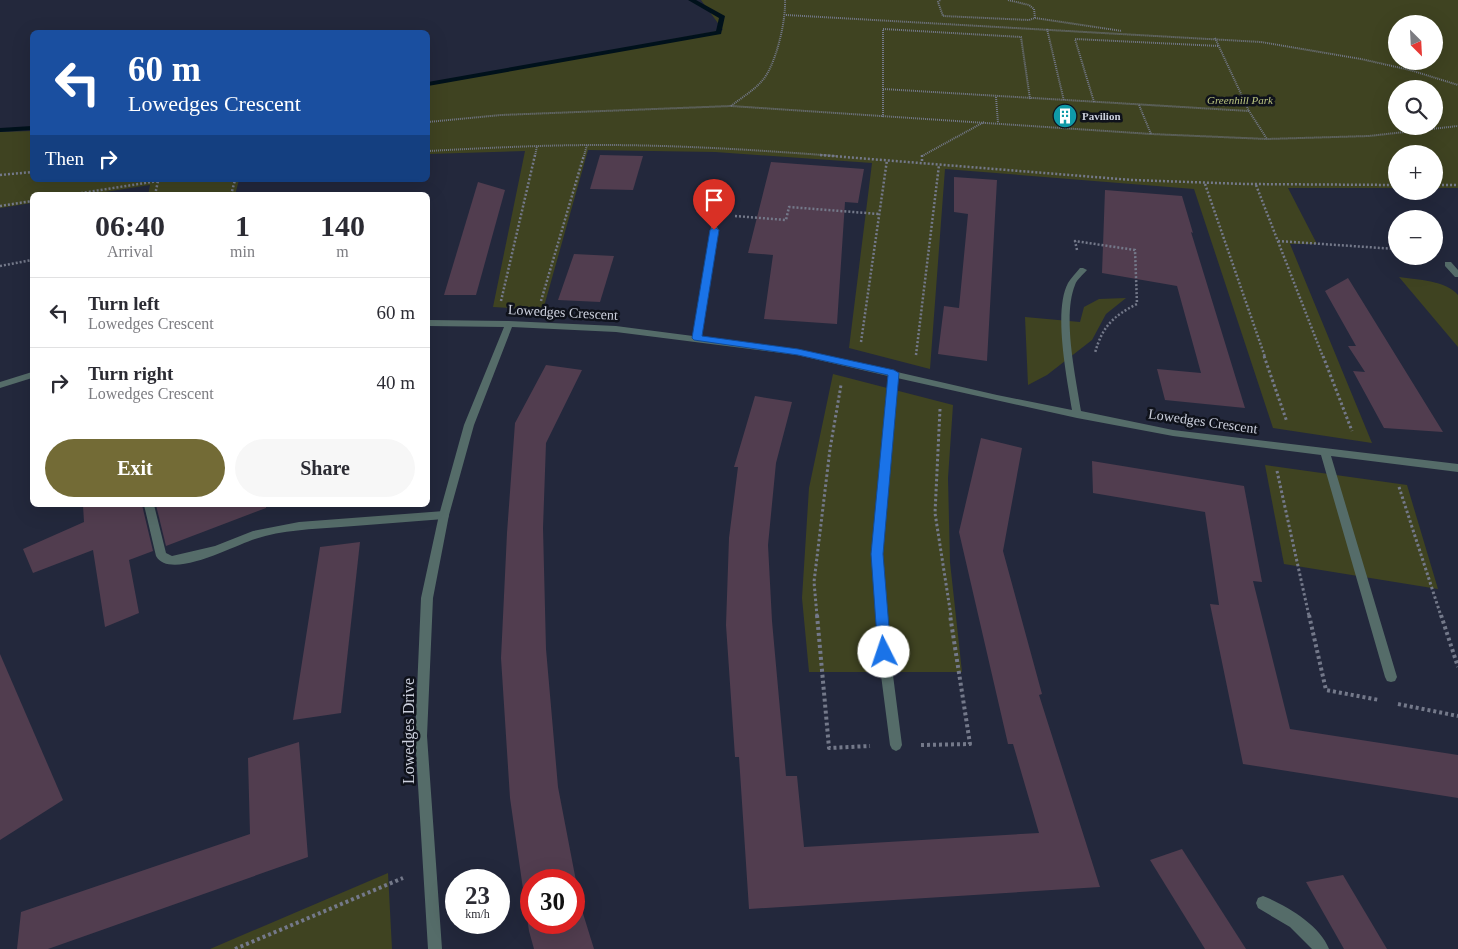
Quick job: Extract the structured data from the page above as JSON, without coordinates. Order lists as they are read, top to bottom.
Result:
{
  "streets": {
    "street": ["Lowedges Crescent", "Lowedges Drive"]
  },
  "crossings": [
    ["Lowedges Crescent", "Lowedges Drive"]
  ],
  "parks": ["Greenhill Park"],
  "places": {
    "building": ["Pavilion"]
  },
  "north": "bottom right",
  "page": {
    "map_buttons": ["+", "−"],
    "turn": ["60 m", "Lowedges Crescent"],
    "then": "Then",
    "eta": [
      "06:40",
      "Arrival",
      "1",
      "min",
      "140",
      "m"
    ],
    "list": [
      {
        "name": "Turn left",
        "note": "Lowedges Crescent",
        "value": "60 m"
      },
      {
        "name": "Turn right",
        "note": "Lowedges Crescent",
        "value": "40 m"
      }
    ],
    "buttons": ["Exit", "Share"],
    "speed": "23 km/h",
    "limit": "30"
  }
}
